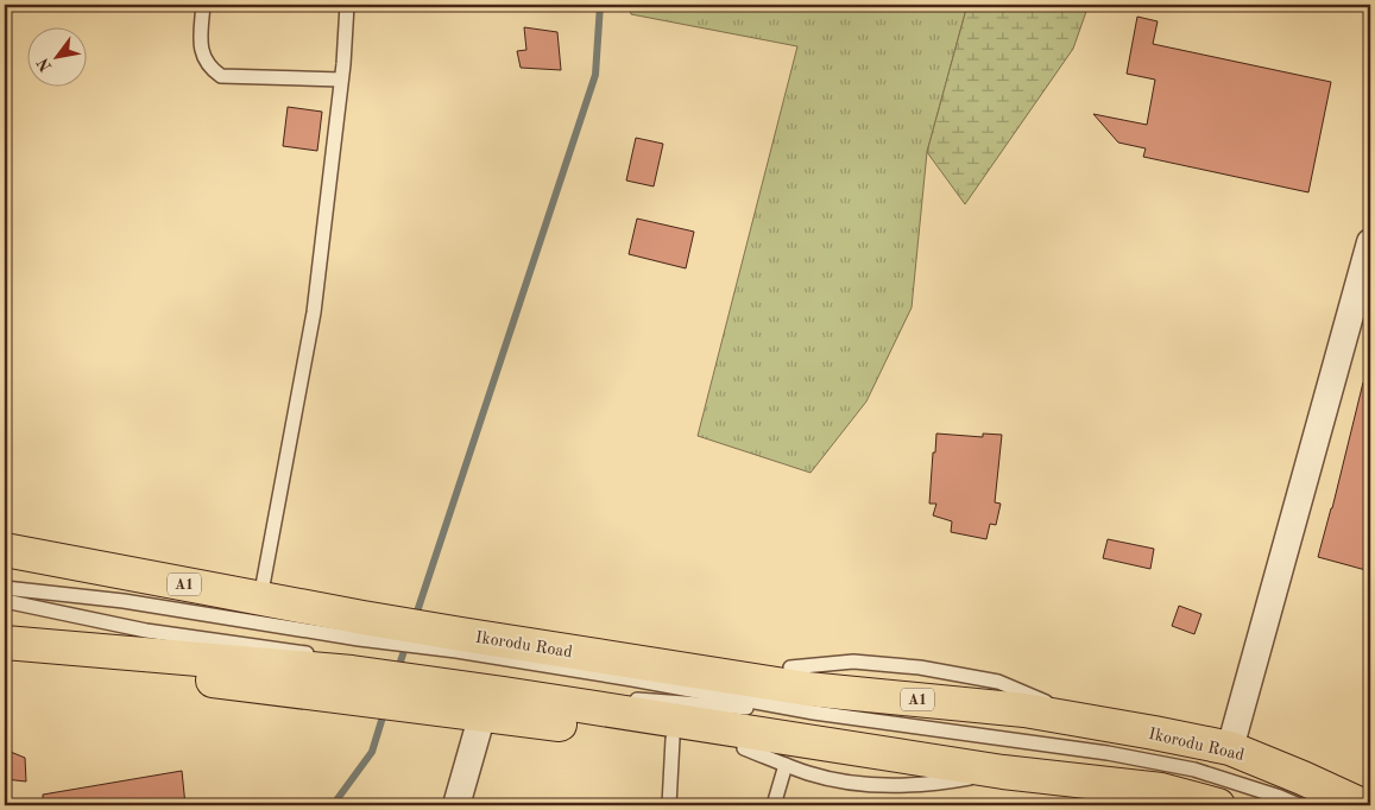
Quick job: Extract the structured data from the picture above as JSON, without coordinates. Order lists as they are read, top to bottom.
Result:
{
  "streets": {
    "highway": ["A1", "Ikorodu Road"]
  },
  "north": "bottom left"
}
